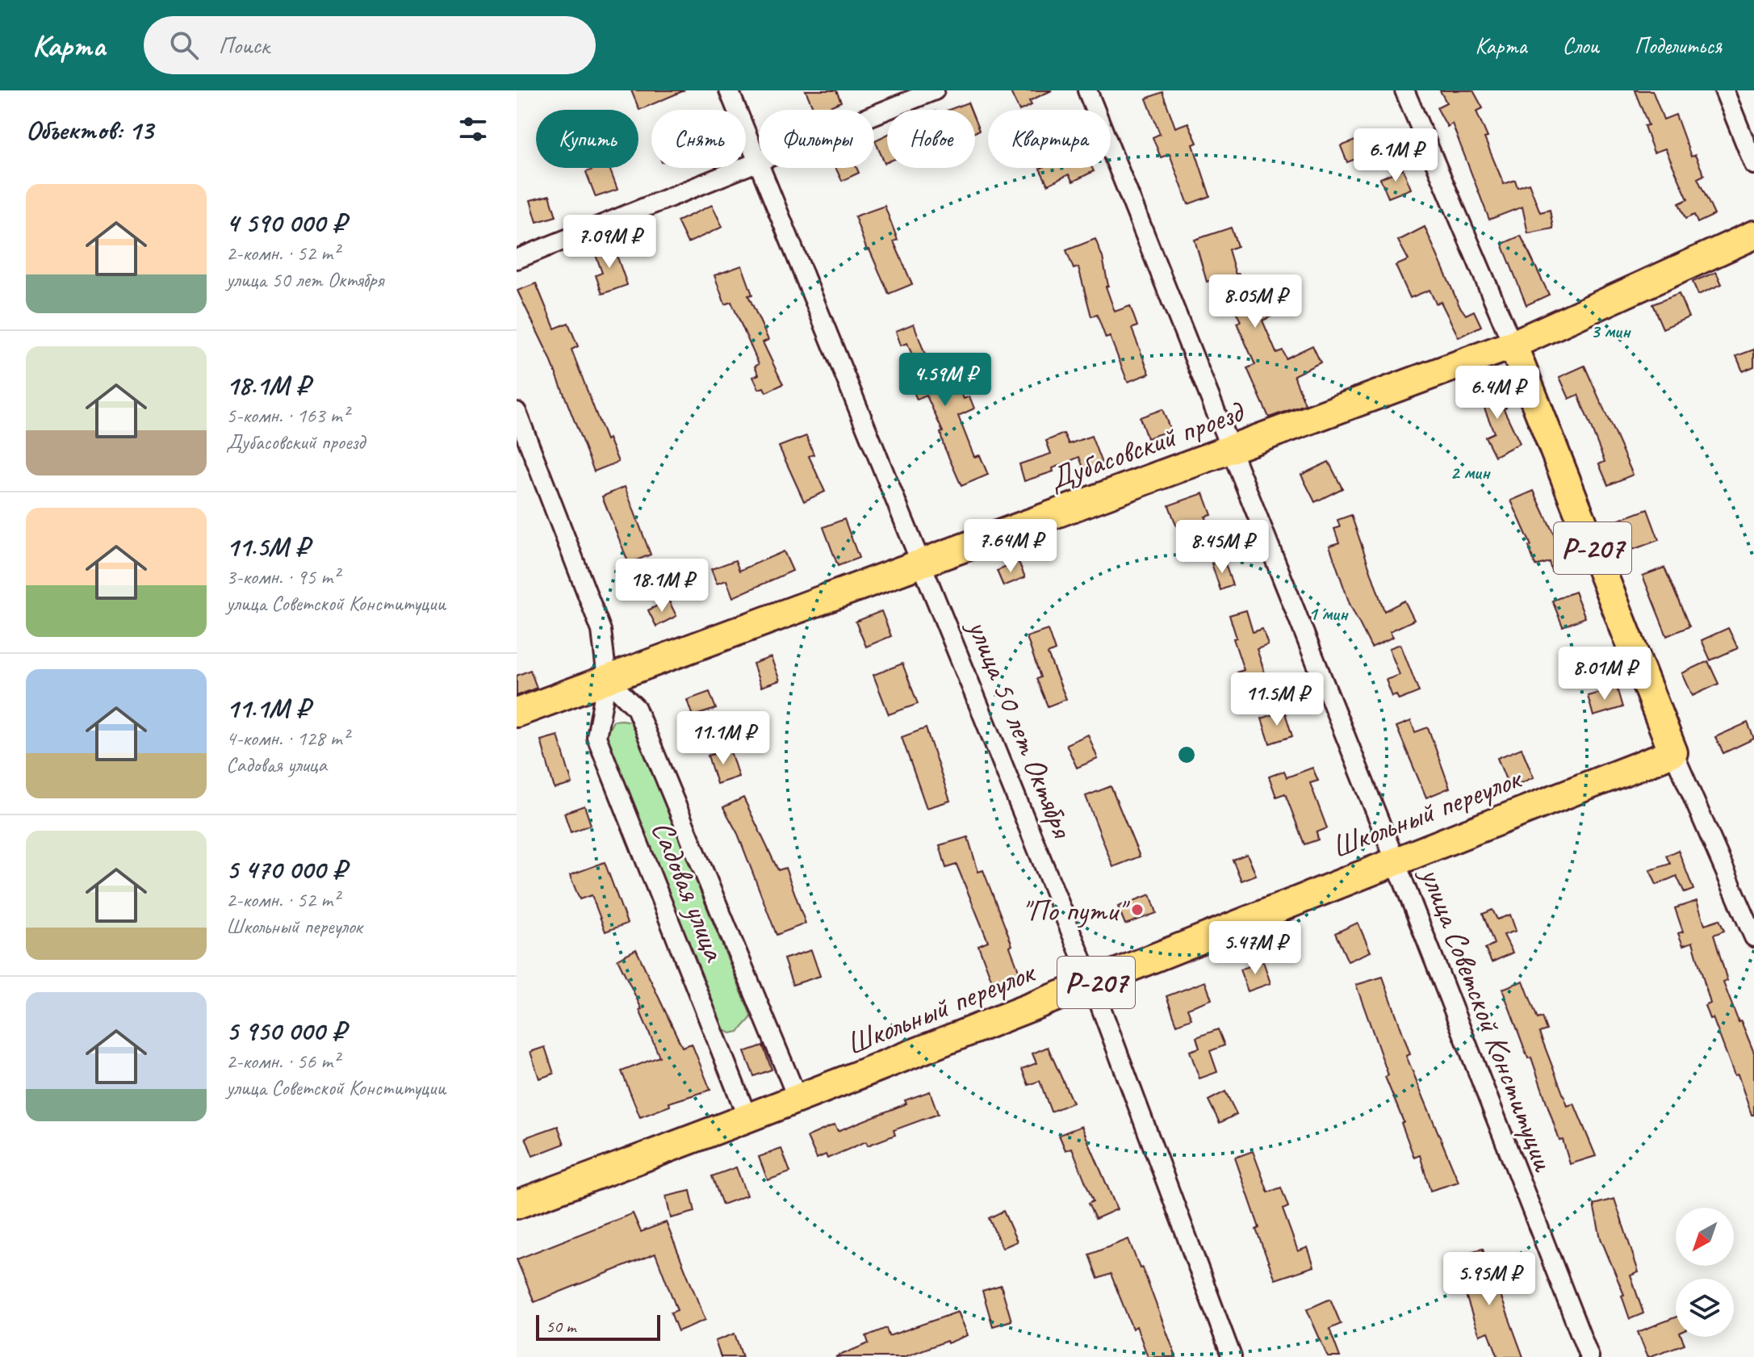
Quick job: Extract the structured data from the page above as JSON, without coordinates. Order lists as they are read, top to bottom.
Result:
{
  "streets": {
    "main road": ["Дубасовский проезд", "Р-207", "Школьный переулок"],
    "street": ["улица 50 лет Октября", "Садовая улица", "улица Советской Конституции"]
  },
  "crossings": [
    ["Дубасовский проезд", "Р-207"],
    ["Дубасовский проезд", "улица 50 лет Октября"],
    ["Дубасовский проезд", "Садовая улица"],
    ["Дубасовский проезд", "улица Советской Конституции"],
    ["Р-207", "Школьный переулок"],
    ["улица 50 лет Октября", "Школьный переулок"],
    ["Школьный переулок", "Садовая улица"],
    ["Школьный переулок", "улица Советской Конституции"]
  ],
  "places": ["\"По пути\""],
  "scale_bar": "50 m",
  "north": "bottom left",
  "page": {
    "header": "Карта",
    "search": "Поиск",
    "nav": ["Карта", "Слои", "Поделиться"],
    "heading": "Объектов: 13",
    "chip": [
      "Купить",
      "Снять",
      "Фильтры",
      "Новое",
      "Квартира"
    ],
    "price": [
      "6.1M ₽",
      "7.09M ₽",
      "8.05M ₽",
      "4.59M ₽",
      "6.4M ₽",
      "7.64M ₽",
      "8.45M ₽",
      "18.1M ₽",
      "8.01M ₽",
      "11.5M ₽",
      "11.1M ₽",
      "5.47M ₽",
      "5.95M ₽"
    ],
    "list": [
      {
        "name": "4 590 000 ₽",
        "note": "2-комн. · 52 m² · улица 50 лет Октября"
      },
      {
        "name": "18.1M ₽",
        "note": "5-комн. · 163 m² · Дубасовский проезд"
      },
      {
        "name": "11.5M ₽",
        "note": "3-комн. · 95 m² · улица Советской Конституции"
      },
      {
        "name": "11.1M ₽",
        "note": "4-комн. · 128 m² · Садовая улица"
      },
      {
        "name": "5 470 000 ₽",
        "note": "2-комн. · 52 m² · Школьный переулок"
      },
      {
        "name": "5 950 000 ₽",
        "note": "2-комн. · 56 m² · улица Советской Конституции"
      }
    ],
    "scale": "50 m"
  },
  "rings": ["3 мин", "2 мин", "1 мин"]
}
